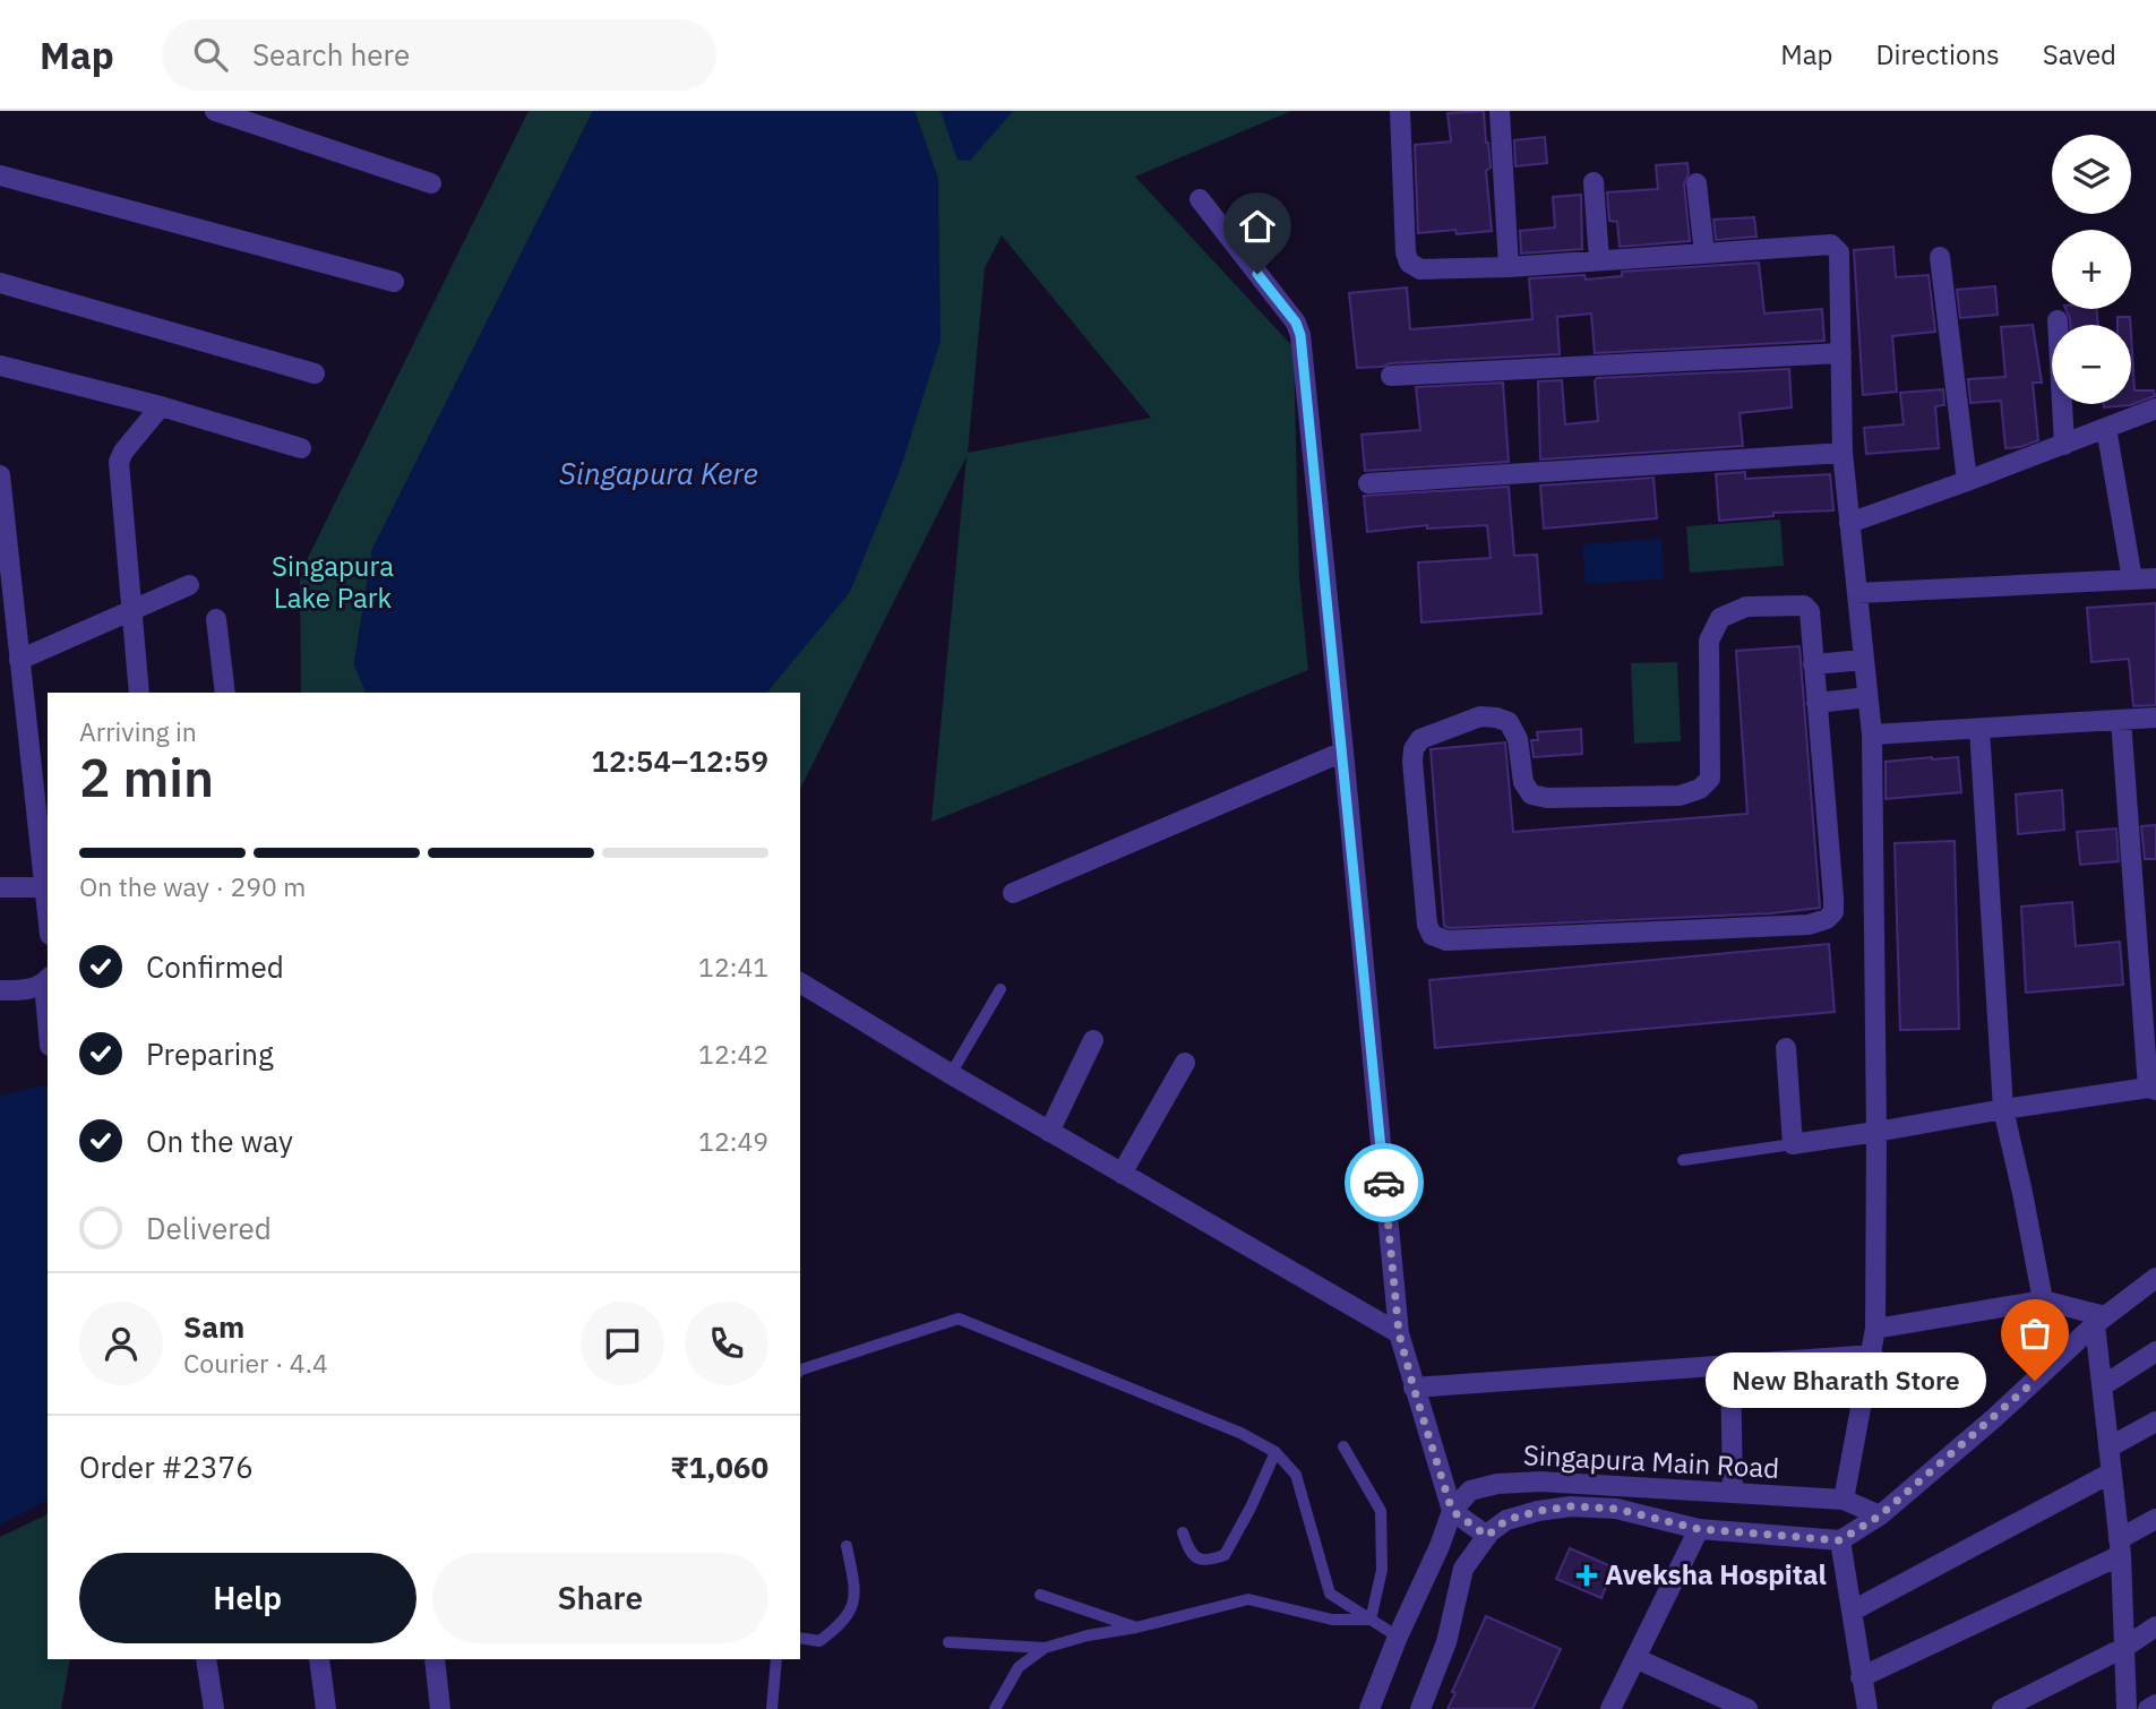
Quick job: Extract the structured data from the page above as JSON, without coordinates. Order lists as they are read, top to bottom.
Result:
{
  "streets": {
    "street": ["Singapura Main Road"]
  },
  "water": ["Singapura Kere"],
  "parks": ["Singapura Lake Park"],
  "places": {
    "other": ["New Bharath Store"],
    "health": ["Aveksha Hospital"]
  },
  "page": {
    "header": "Map",
    "search": "Search here",
    "nav": ["Map", "Directions", "Saved"],
    "map_buttons": ["+", "−"],
    "heading": ["2 min", "Arriving in", "12:54–12:59"],
    "panel": [
      "Sam",
      "Courier · 4.4",
      "Order #2376",
      "₹1,060"
    ],
    "bar": "On the way · 290 m",
    "list": [
      ["Confirmed", "12:41"],
      ["Preparing", "12:42"],
      ["On the way", "12:49"],
      "Delivered"
    ],
    "bubble": "New Bharath Store",
    "buttons": ["Help", "Share"]
  }
}
